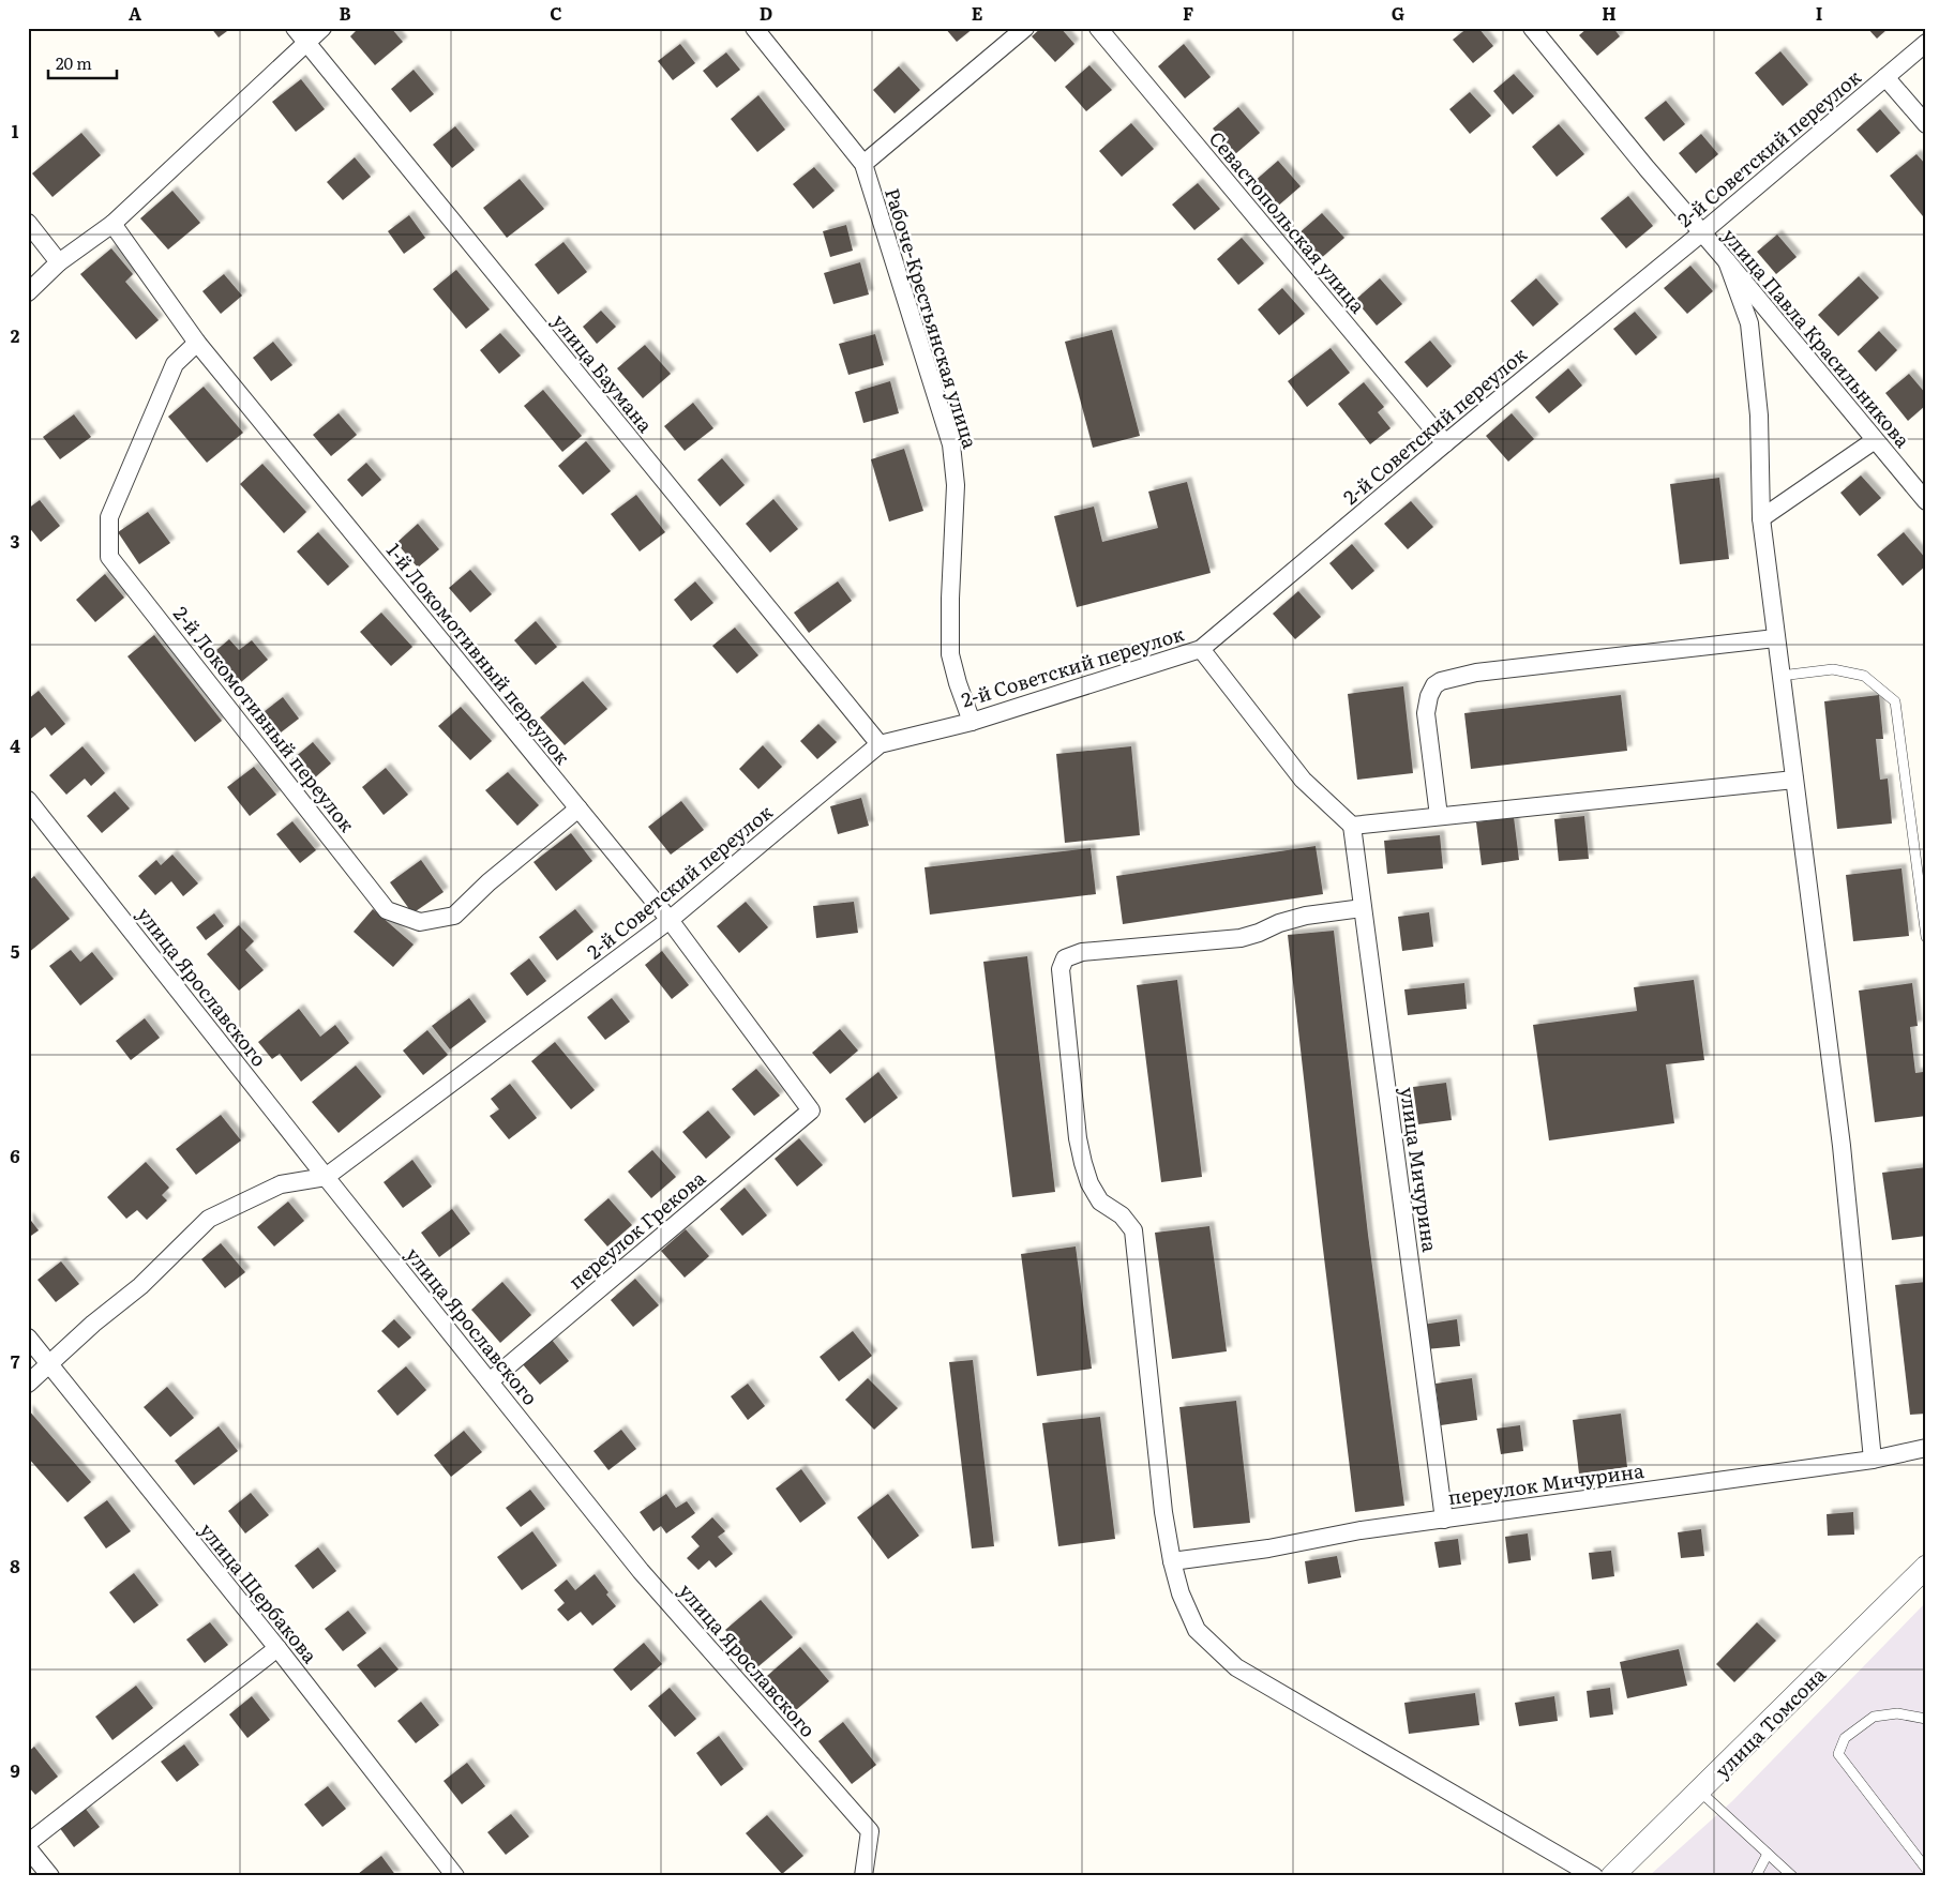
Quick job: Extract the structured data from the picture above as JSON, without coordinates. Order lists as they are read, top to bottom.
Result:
{
  "streets": {
    "street": [
      "2-й Советский переулок",
      "Севастопольская улица",
      "Рабоче-Крестьянская улица",
      "улица Павла Красильникова",
      "улица Баумана",
      "1-й Локомотивный переулок",
      "2-й Локомотивный переулок",
      "улица Ярославского",
      "улица Мичурина",
      "переулок Грекова",
      "переулок Мичурина",
      "улица Щербакова",
      "улица Томсона"
    ]
  },
  "crossings": [
    ["2-й Советский переулок", "Севастопольская улица"],
    ["2-й Советский переулок", "Рабоче-Крестьянская улица"],
    ["2-й Советский переулок", "улица Павла Красильникова"],
    ["2-й Советский переулок", "улица Баумана"],
    ["2-й Советский переулок", "1-й Локомотивный переулок"],
    ["2-й Советский переулок", "улица Ярославского"],
    ["1-й Локомотивный переулок", "2-й Локомотивный переулок"],
    ["1-й Локомотивный переулок", "переулок Грекова"],
    ["улица Ярославского", "переулок Грекова"],
    ["улица Мичурина", "переулок Мичурина"]
  ],
  "scale_bar": "20 m",
  "grid": {
    "columns": [
      "A",
      "B",
      "C",
      "D",
      "E",
      "F",
      "G",
      "H",
      "I"
    ],
    "rows": [
      "1",
      "2",
      "3",
      "4",
      "5",
      "6",
      "7",
      "8",
      "9"
    ]
  }
}
